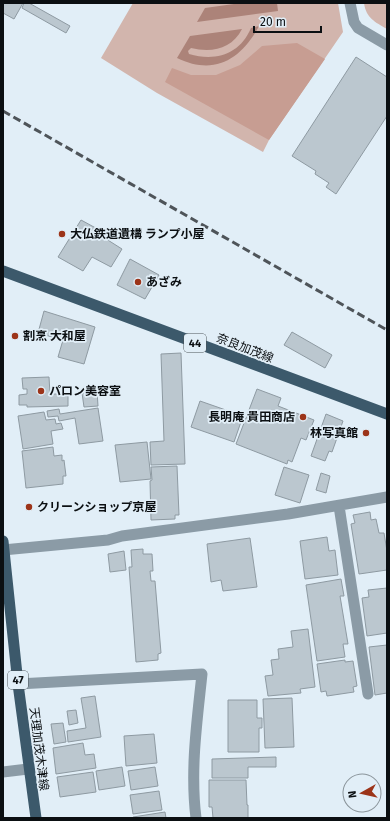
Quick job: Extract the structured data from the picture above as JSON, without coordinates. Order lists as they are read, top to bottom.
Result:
{
  "streets": {
    "main road": [
      "44",
      "奈良加茂線",
      "47",
      "天理加茂木津線"
    ]
  },
  "places": [
    "大仏鉄道遺構 ランプ小屋",
    "あざみ",
    "割烹 大和屋",
    "パロン美容室",
    "長明庵 貴田商店",
    "林写真館",
    "クリーンショップ京屋"
  ],
  "scale_bar": "20 m",
  "north": "left"
}
